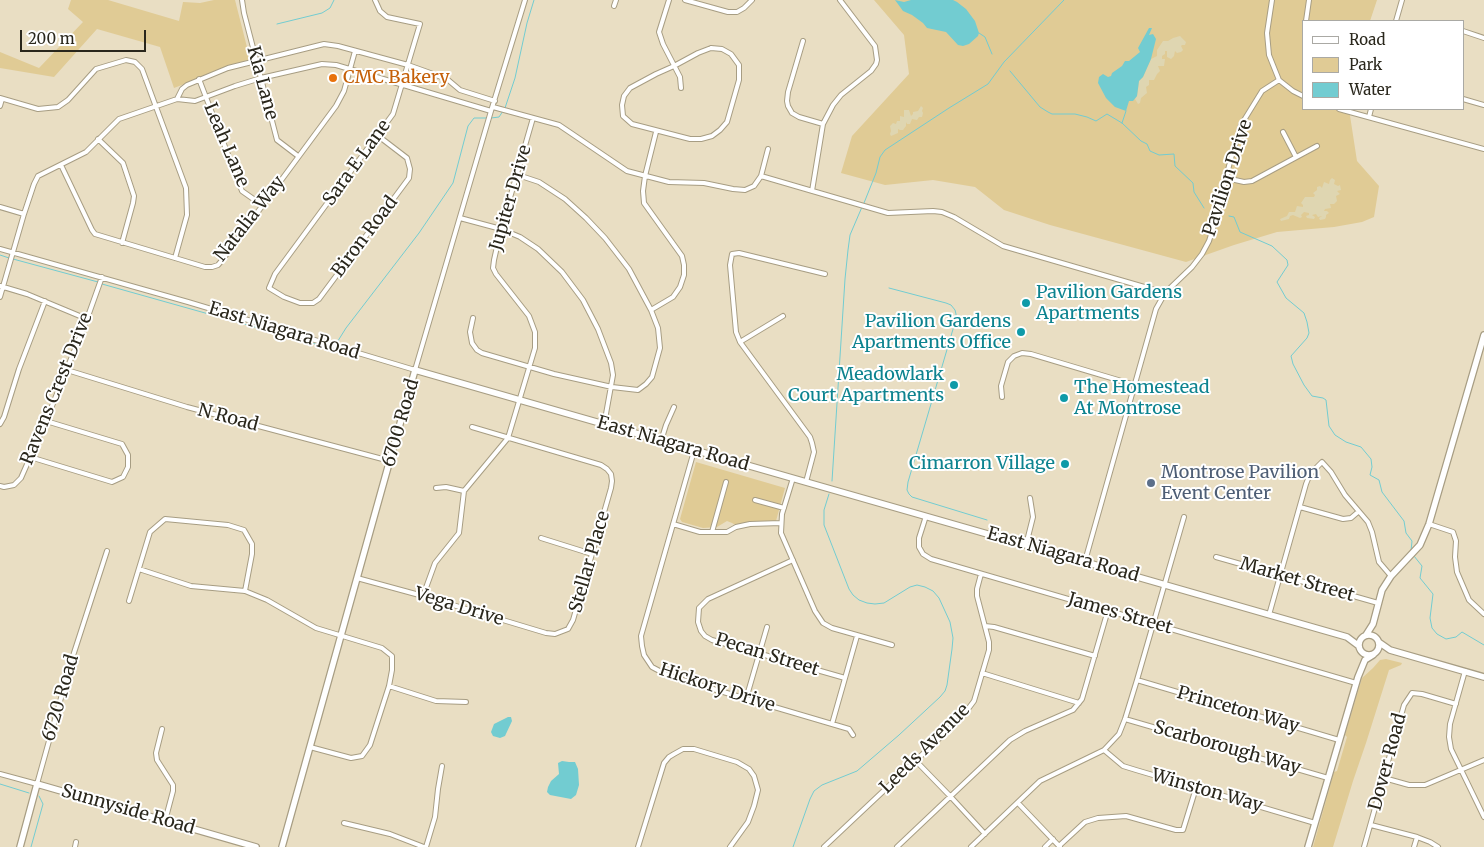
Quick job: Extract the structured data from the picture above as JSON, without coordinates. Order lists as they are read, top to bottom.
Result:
{
  "streets": {
    "street": [
      "Kia Lane",
      "Leah Lane",
      "Sara E Lane",
      "Pavilion Drive",
      "Jupiter Drive",
      "Natalia Way",
      "Biron Road",
      "East Niagara Road",
      "Ravens Crest Drive",
      "N Road",
      "6700 Road",
      "Stellar Place",
      "Market Street",
      "Vega Drive",
      "James Street",
      "Pecan Street",
      "Hickory Drive",
      "6720 Road",
      "Princeton Way",
      "Scarborough Way",
      "Leeds Avenue",
      "Dover Road",
      "Winston Way",
      "Sunnyside Road"
    ]
  },
  "crossings": [
    ["Kia Lane", "Natalia Way"],
    ["Leah Lane", "Natalia Way"],
    ["Sara E Lane", "Biron Road"],
    ["Pavilion Drive", "East Niagara Road"],
    ["Jupiter Drive", "East Niagara Road"],
    ["Jupiter Drive", "Stellar Place"],
    ["East Niagara Road", "Ravens Crest Drive"],
    ["East Niagara Road", "6700 Road"],
    ["East Niagara Road", "James Street"],
    ["East Niagara Road", "Hickory Drive"],
    ["Ravens Crest Drive", "N Road"],
    ["N Road", "6700 Road"],
    ["6700 Road", "Vega Drive"],
    ["Stellar Place", "Vega Drive"],
    ["James Street", "Leeds Avenue"],
    ["6720 Road", "Sunnyside Road"]
  ],
  "places": [
    "CMC Bakery",
    "Pavilion Gardens Apartments",
    "Pavilion Gardens Apartments Office",
    "Meadowlark Court Apartments",
    "The Homestead At Montrose",
    "Cimarron Village",
    "Montrose Pavilion Event Center"
  ],
  "legend": ["Road", "Park", "Water"],
  "scale_bar": "200 m"
}
